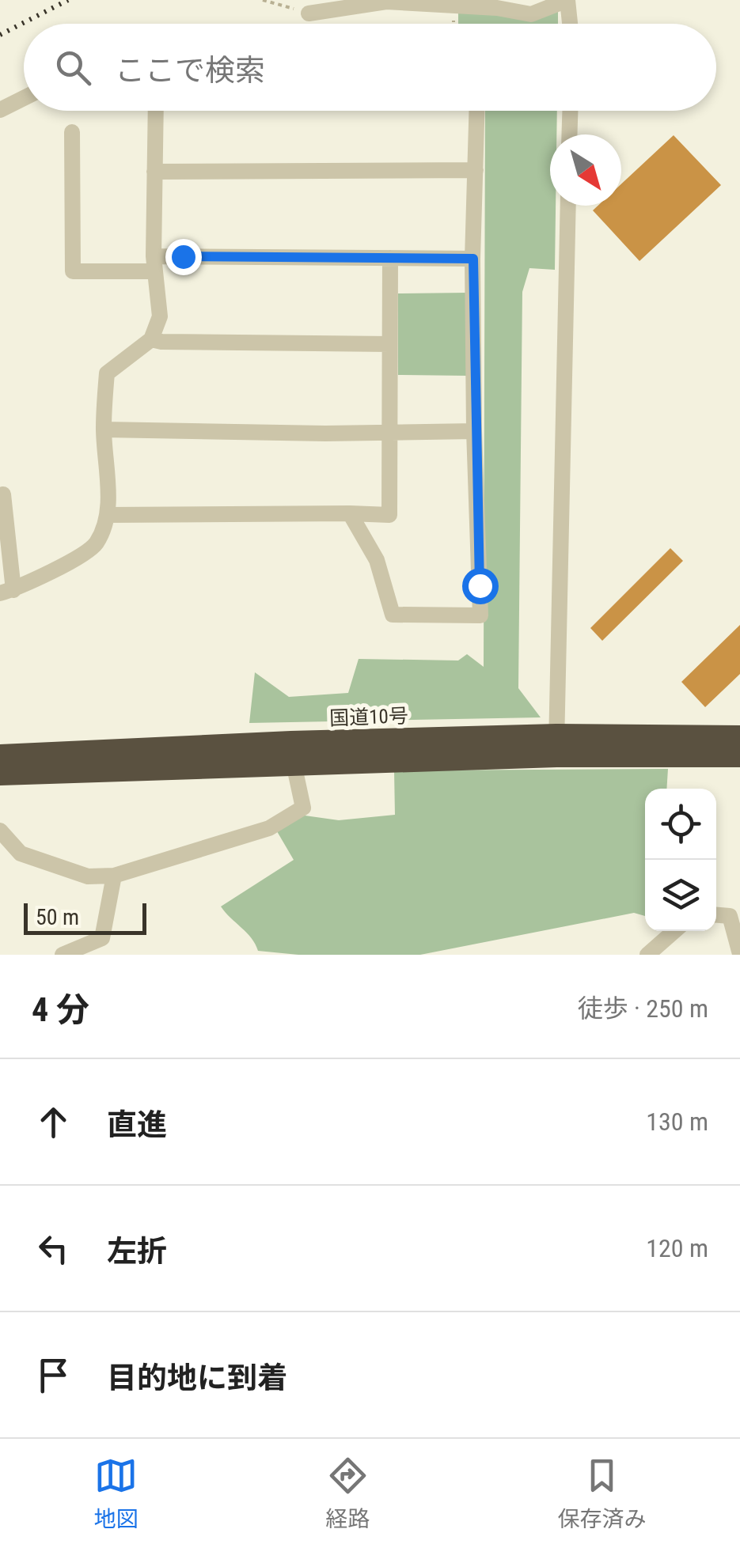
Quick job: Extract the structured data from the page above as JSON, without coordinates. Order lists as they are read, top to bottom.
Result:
{
  "scale_bar": "50 m",
  "north": "bottom right",
  "page": {
    "search": "ここで検索",
    "scale": "50 m",
    "heading": ["4 分", "徒歩 · 250 m"],
    "list": [
      ["直進", "130 m"],
      ["左折", "120 m"],
      "目的地に到着"
    ],
    "nav": ["地図", "経路", "保存済み"]
  }
}
